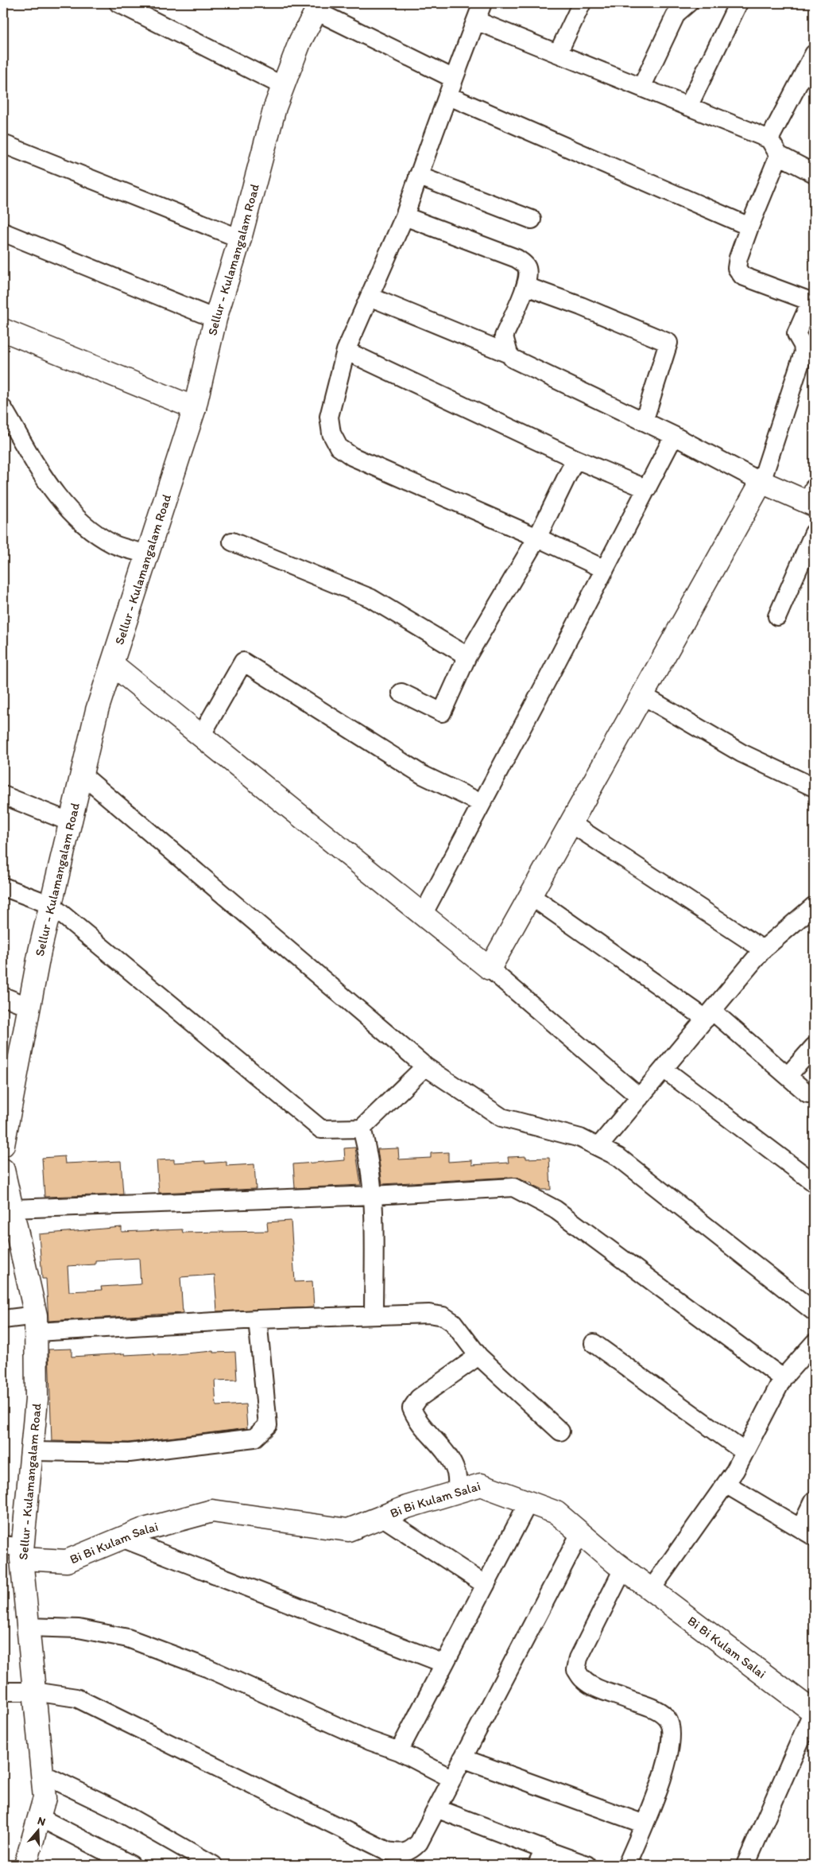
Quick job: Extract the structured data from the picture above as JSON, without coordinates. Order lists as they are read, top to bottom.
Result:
{
  "streets": {
    "street": ["Sellur - Kulamangalam Road", "Bi Bi Kulam Salai"]
  },
  "crossings": [
    ["Sellur - Kulamangalam Road", "Bi Bi Kulam Salai"]
  ],
  "north": "top"
}
